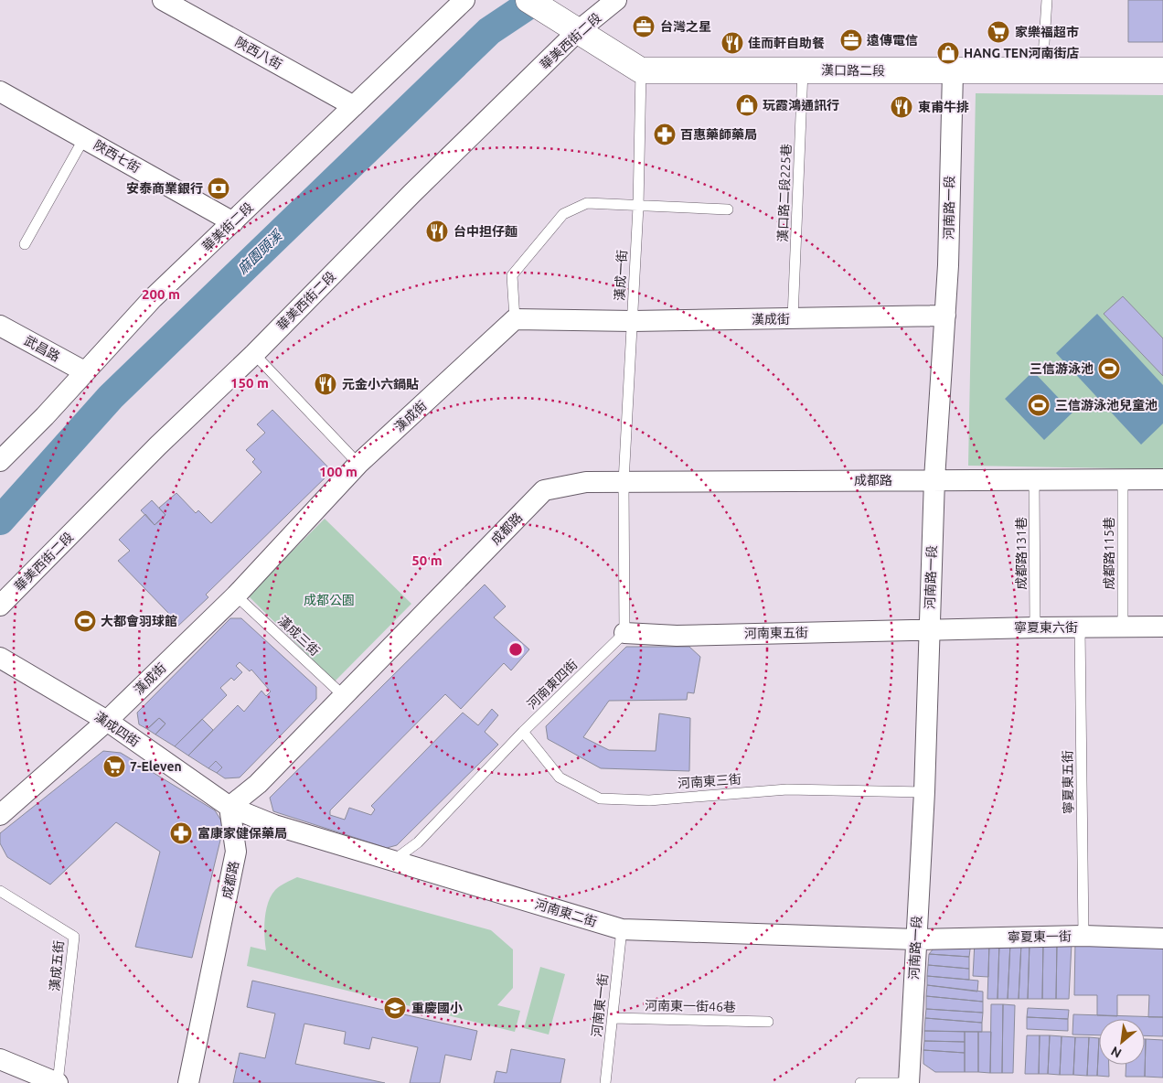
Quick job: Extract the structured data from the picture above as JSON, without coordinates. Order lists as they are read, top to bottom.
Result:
{
  "streets": {
    "street": [
      "華美西街二段",
      "陝西八街",
      "漢口路二段",
      "陜西七街",
      "河南路一段",
      "華美街二段",
      "漢成街",
      "武昌路",
      "成都路",
      "寧夏東六街",
      "河南東五街",
      "漢成四街",
      "河南東二街",
      "寧夏東一街"
    ],
    "lane": [
      "漢口路二段225巷",
      "漢成一街",
      "成都路131巷",
      "成都路115巷",
      "漢成三街",
      "河南東四街",
      "河南東三街",
      "寧夏東五街",
      "漢成五街",
      "河南東一街",
      "河南東一街46巷"
    ]
  },
  "crossings": [
    ["陝西八街", "華美街二段"],
    ["漢口路二段", "漢口路二段225巷"],
    ["漢口路二段", "河南路一段"],
    ["漢口路二段", "漢成一街"],
    ["陜西七街", "華美街二段"],
    ["漢口路二段225巷", "漢成街"],
    ["河南路一段", "漢成街"],
    ["河南路一段", "成都路"],
    ["河南路一段", "寧夏東六街"],
    ["河南路一段", "河南東五街"],
    ["河南路一段", "河南東三街"],
    ["河南路一段", "河南東二街"],
    ["河南路一段", "寧夏東一街"],
    ["華美街二段", "武昌路"],
    ["漢成一街", "漢成街"],
    ["漢成一街", "成都路"],
    ["漢成街", "漢成三街"],
    ["漢成街", "漢成四街"],
    ["成都路", "成都路131巷"],
    ["成都路", "成都路115巷"],
    ["成都路", "漢成三街"],
    ["成都路", "漢成四街"],
    ["成都路", "河南東二街"],
    ["成都路131巷", "寧夏東六街"],
    ["成都路115巷", "寧夏東六街"],
    ["寧夏東六街", "河南東五街"],
    ["寧夏東六街", "寧夏東五街"],
    ["河南東五街", "河南東四街"],
    ["河南東四街", "河南東三街"],
    ["河南東四街", "河南東二街"],
    ["漢成四街", "河南東二街"],
    ["寧夏東五街", "寧夏東一街"],
    ["河南東二街", "寧夏東一街"],
    ["河南東二街", "河南東一街"],
    ["河南東一街", "河南東一街46巷"]
  ],
  "water": ["麻園頭溪"],
  "parks": ["成都公園"],
  "places": {
    "office": ["台灣之星", "遠傳電信"],
    "supermarket": ["家樂福超市", "7-Eleven"],
    "restaurant": [
      "佳而軒自助餐",
      "東甫牛排",
      "台中担仔麵",
      "元金小六鍋貼"
    ],
    "shop": ["HANG TEN河南街店", "玩霞鴻通訊行"],
    "pharmacy": ["百惠藥師藥局", "富康家健保藥局"],
    "bank": ["安泰商業銀行"],
    "sports": ["三信游泳池", "三信游泳池兒童池", "大都會羽球館"],
    "school or university": ["重慶國小"]
  },
  "north": "bottom left",
  "rings": [
    "200 m",
    "150 m",
    "100 m",
    "50 m"
  ]
}
